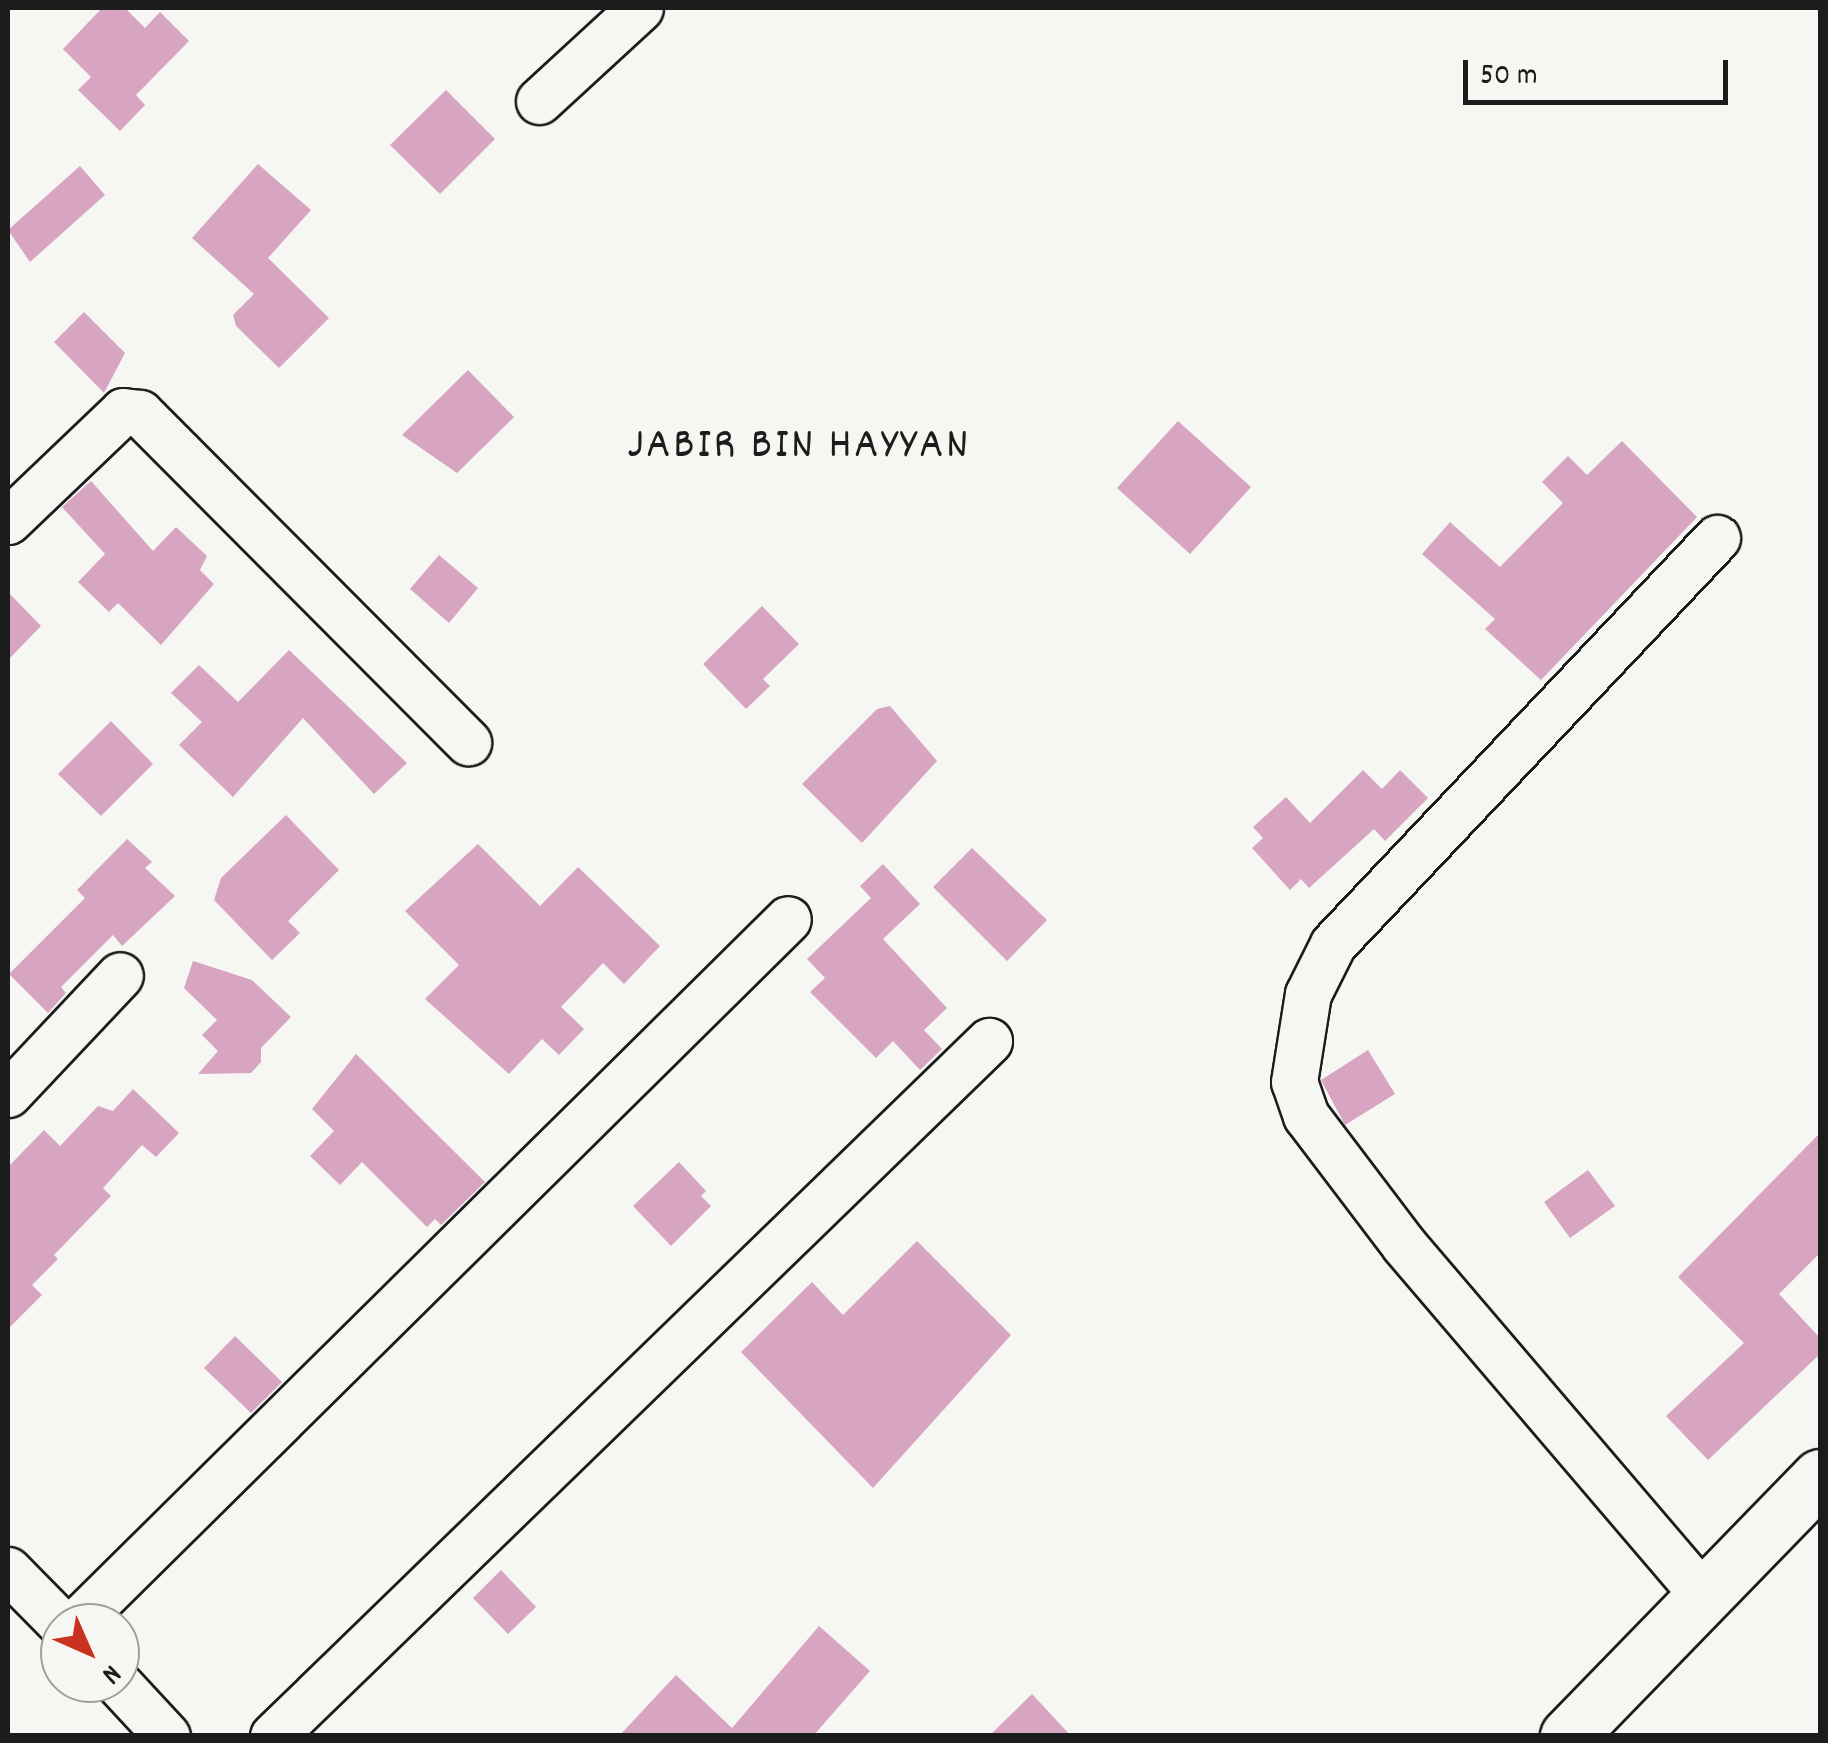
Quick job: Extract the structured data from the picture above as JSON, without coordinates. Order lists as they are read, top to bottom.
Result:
{
  "districts": ["JABIR BIN HAYYAN"],
  "scale_bar": "50 m",
  "north": "bottom right"
}
